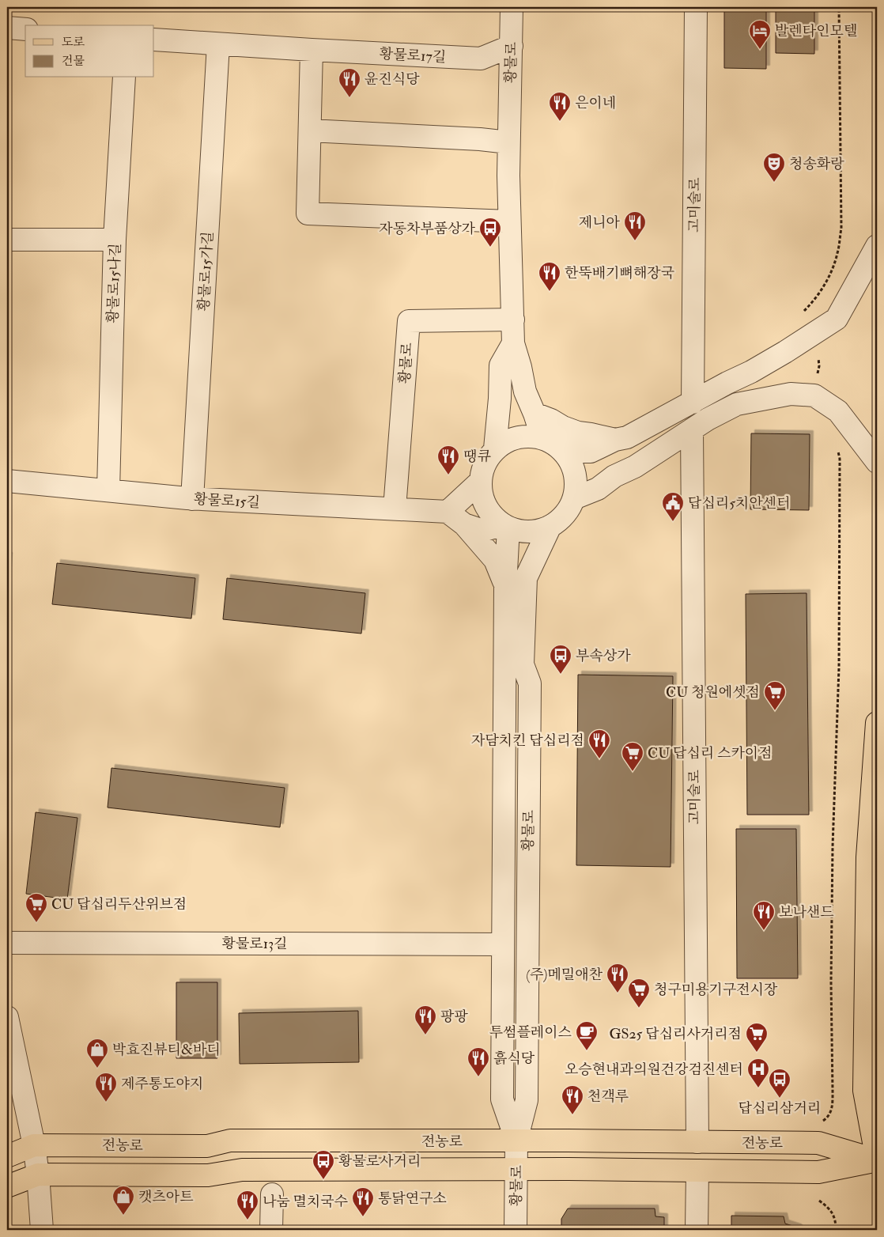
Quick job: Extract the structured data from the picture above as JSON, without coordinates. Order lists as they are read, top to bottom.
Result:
{
  "streets": {
    "main road": ["전농로"],
    "street": [
      "황물로17길",
      "황물로",
      "고미술로",
      "황물로15가길",
      "황물로15나길",
      "황물로15길",
      "황물로13길"
    ]
  },
  "crossings": [
    ["황물로17길", "황물로"],
    ["황물로17길", "황물로15가길"],
    ["황물로", "황물로15길"],
    ["황물로", "황물로13길"],
    ["황물로", "전농로"],
    ["고미술로", "전농로"],
    ["황물로15가길", "황물로15길"],
    ["황물로15나길", "황물로15길"]
  ],
  "places": {
    "hotel": ["발렌타인모텔"],
    "restaurant": [
      "윤진식당",
      "은이네",
      "제니아",
      "한뚝배기뼈해장국",
      "땡큐",
      "자담치킨 답십리점",
      "보나샌드",
      "(주)메밀애찬",
      "팡팡",
      "흙식당",
      "제주통도야지",
      "천객루",
      "통닭연구소",
      "나눔 멸치국수"
    ],
    "theatre": ["청송화랑"],
    "bus stop": [
      "자동차부품상가",
      "부속상가",
      "답십리삼거리",
      "황물로사거리"
    ],
    "public building": ["답십리5치안센터"],
    "supermarket": [
      "CU 청원에셋점",
      "CU 답십리 스카이점",
      "CU 답십리두산위브점",
      "청구미용기구전시장",
      "GS25 답십리사거리점"
    ],
    "cafe": ["투썸플레이스"],
    "shop": ["박효진뷰티&바디", "캣츠아트"],
    "hospital": ["오승현내과의원건강검진센터"]
  },
  "legend": ["도로", "건물"]
}
